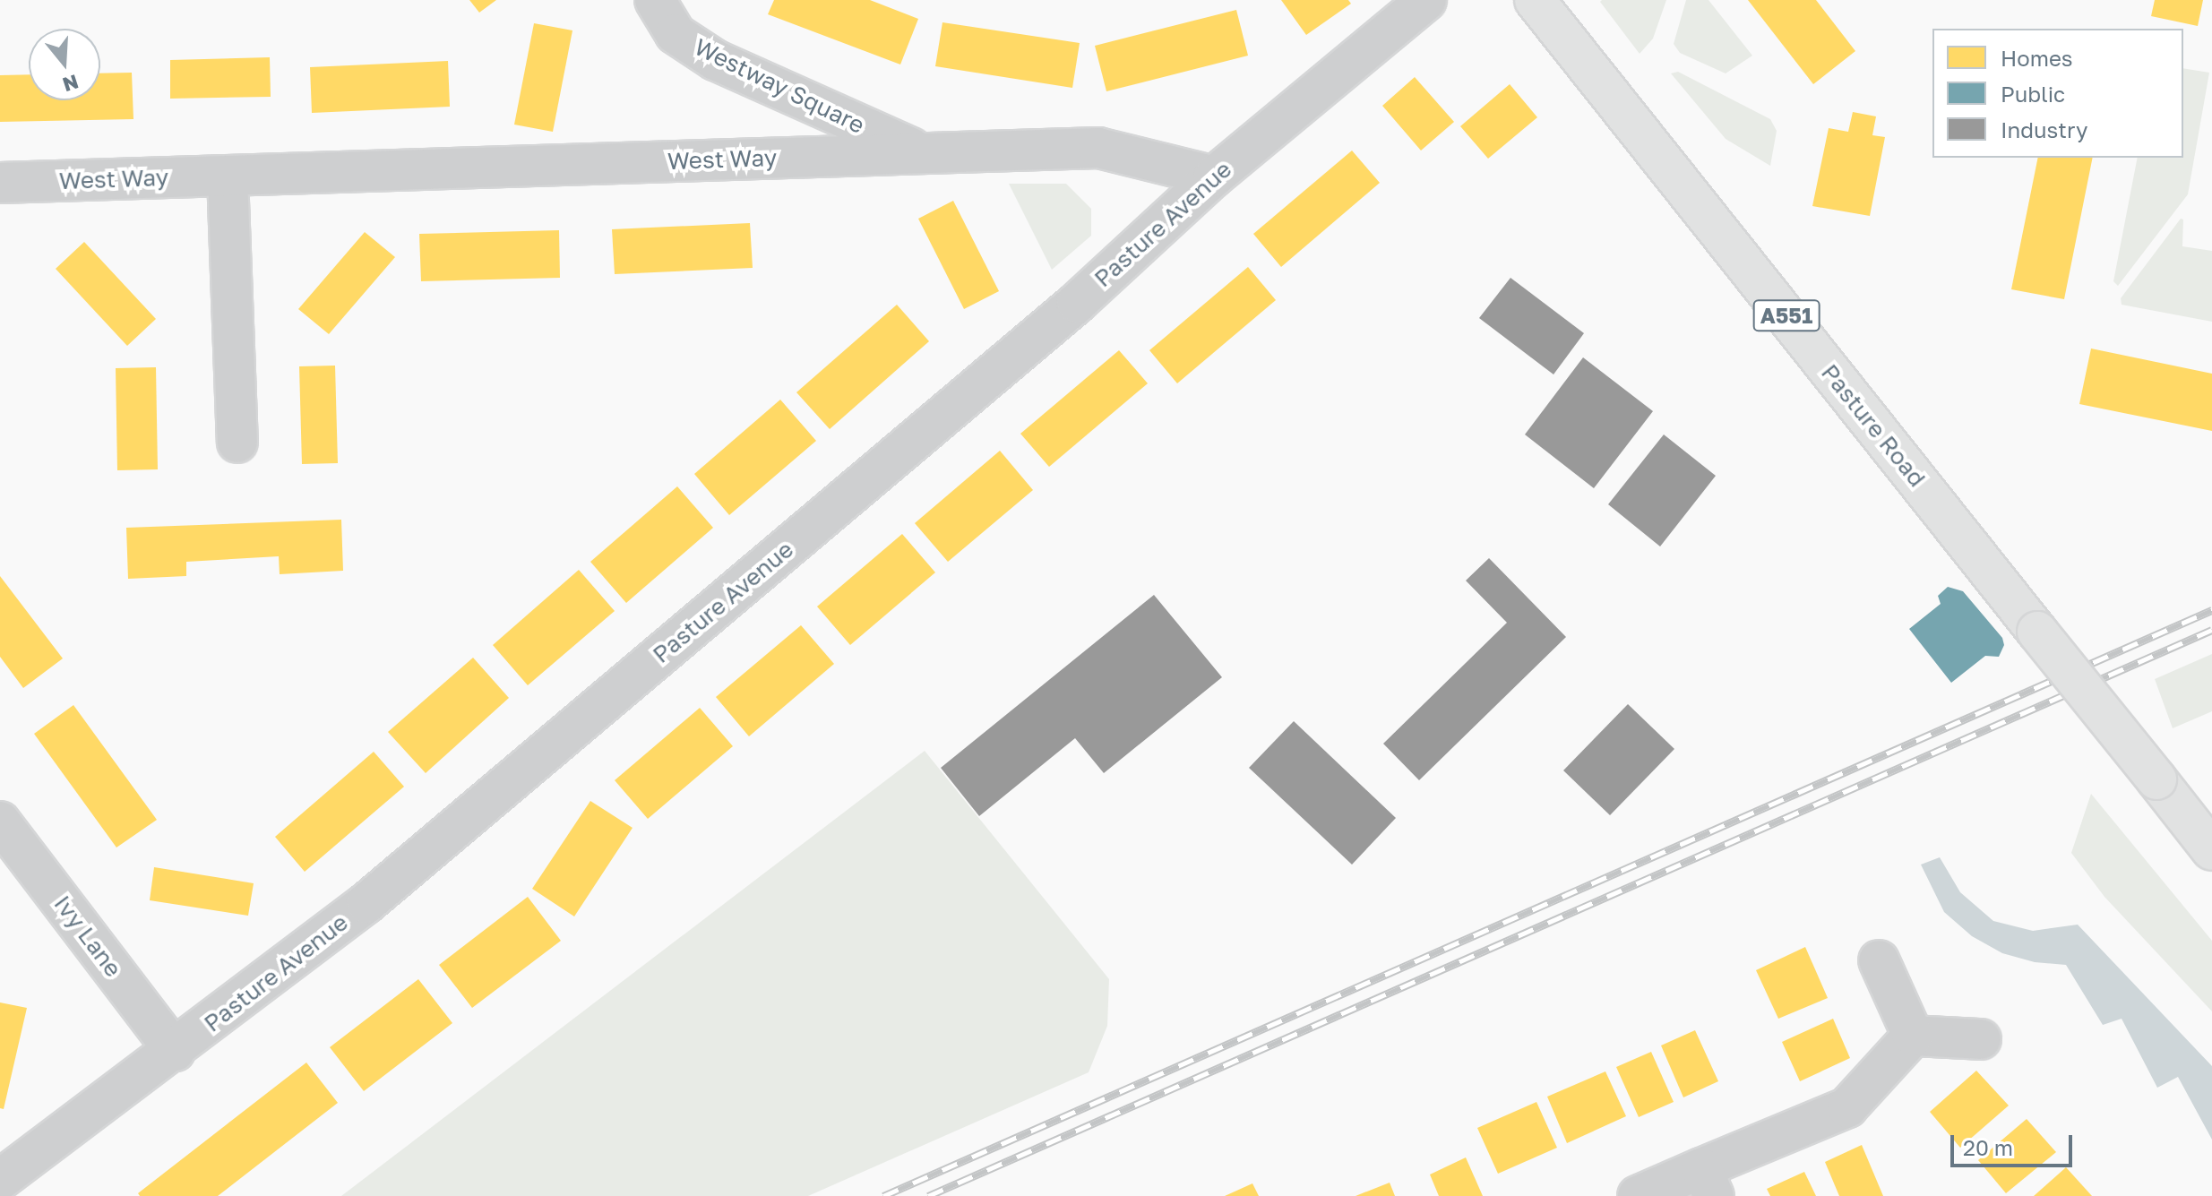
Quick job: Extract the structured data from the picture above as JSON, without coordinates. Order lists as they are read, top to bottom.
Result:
{
  "streets": {
    "main road": ["A551", "Pasture Road"],
    "street": [
      "Westway Square",
      "West Way",
      "Pasture Avenue",
      "Ivy Lane"
    ]
  },
  "crossings": [
    ["Westway Square", "West Way"],
    ["West Way", "Pasture Avenue"],
    ["Pasture Avenue", "Ivy Lane"]
  ],
  "legend": ["Homes", "Public", "Industry"],
  "scale_bar": "20 m",
  "north": "bottom"
}
